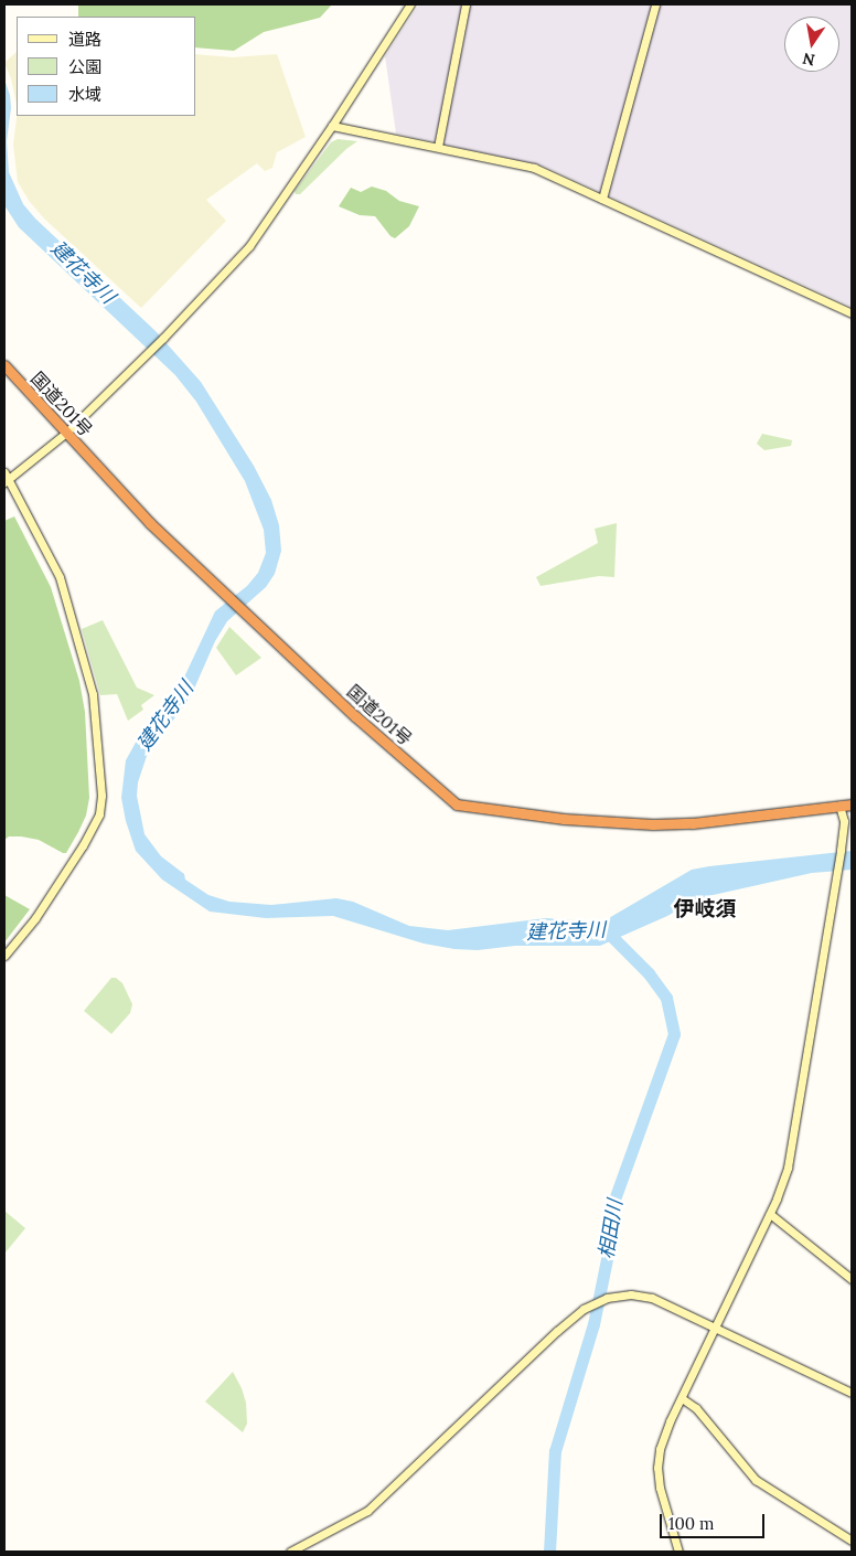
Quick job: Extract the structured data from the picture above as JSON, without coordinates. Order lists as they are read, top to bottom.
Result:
{
  "streets": {
    "highway": ["国道201号"]
  },
  "districts": ["伊岐須"],
  "water": ["建花寺川", "相田川"],
  "legend": ["道路", "公園", "水域"],
  "scale_bar": "100 m",
  "north": "bottom"
}
